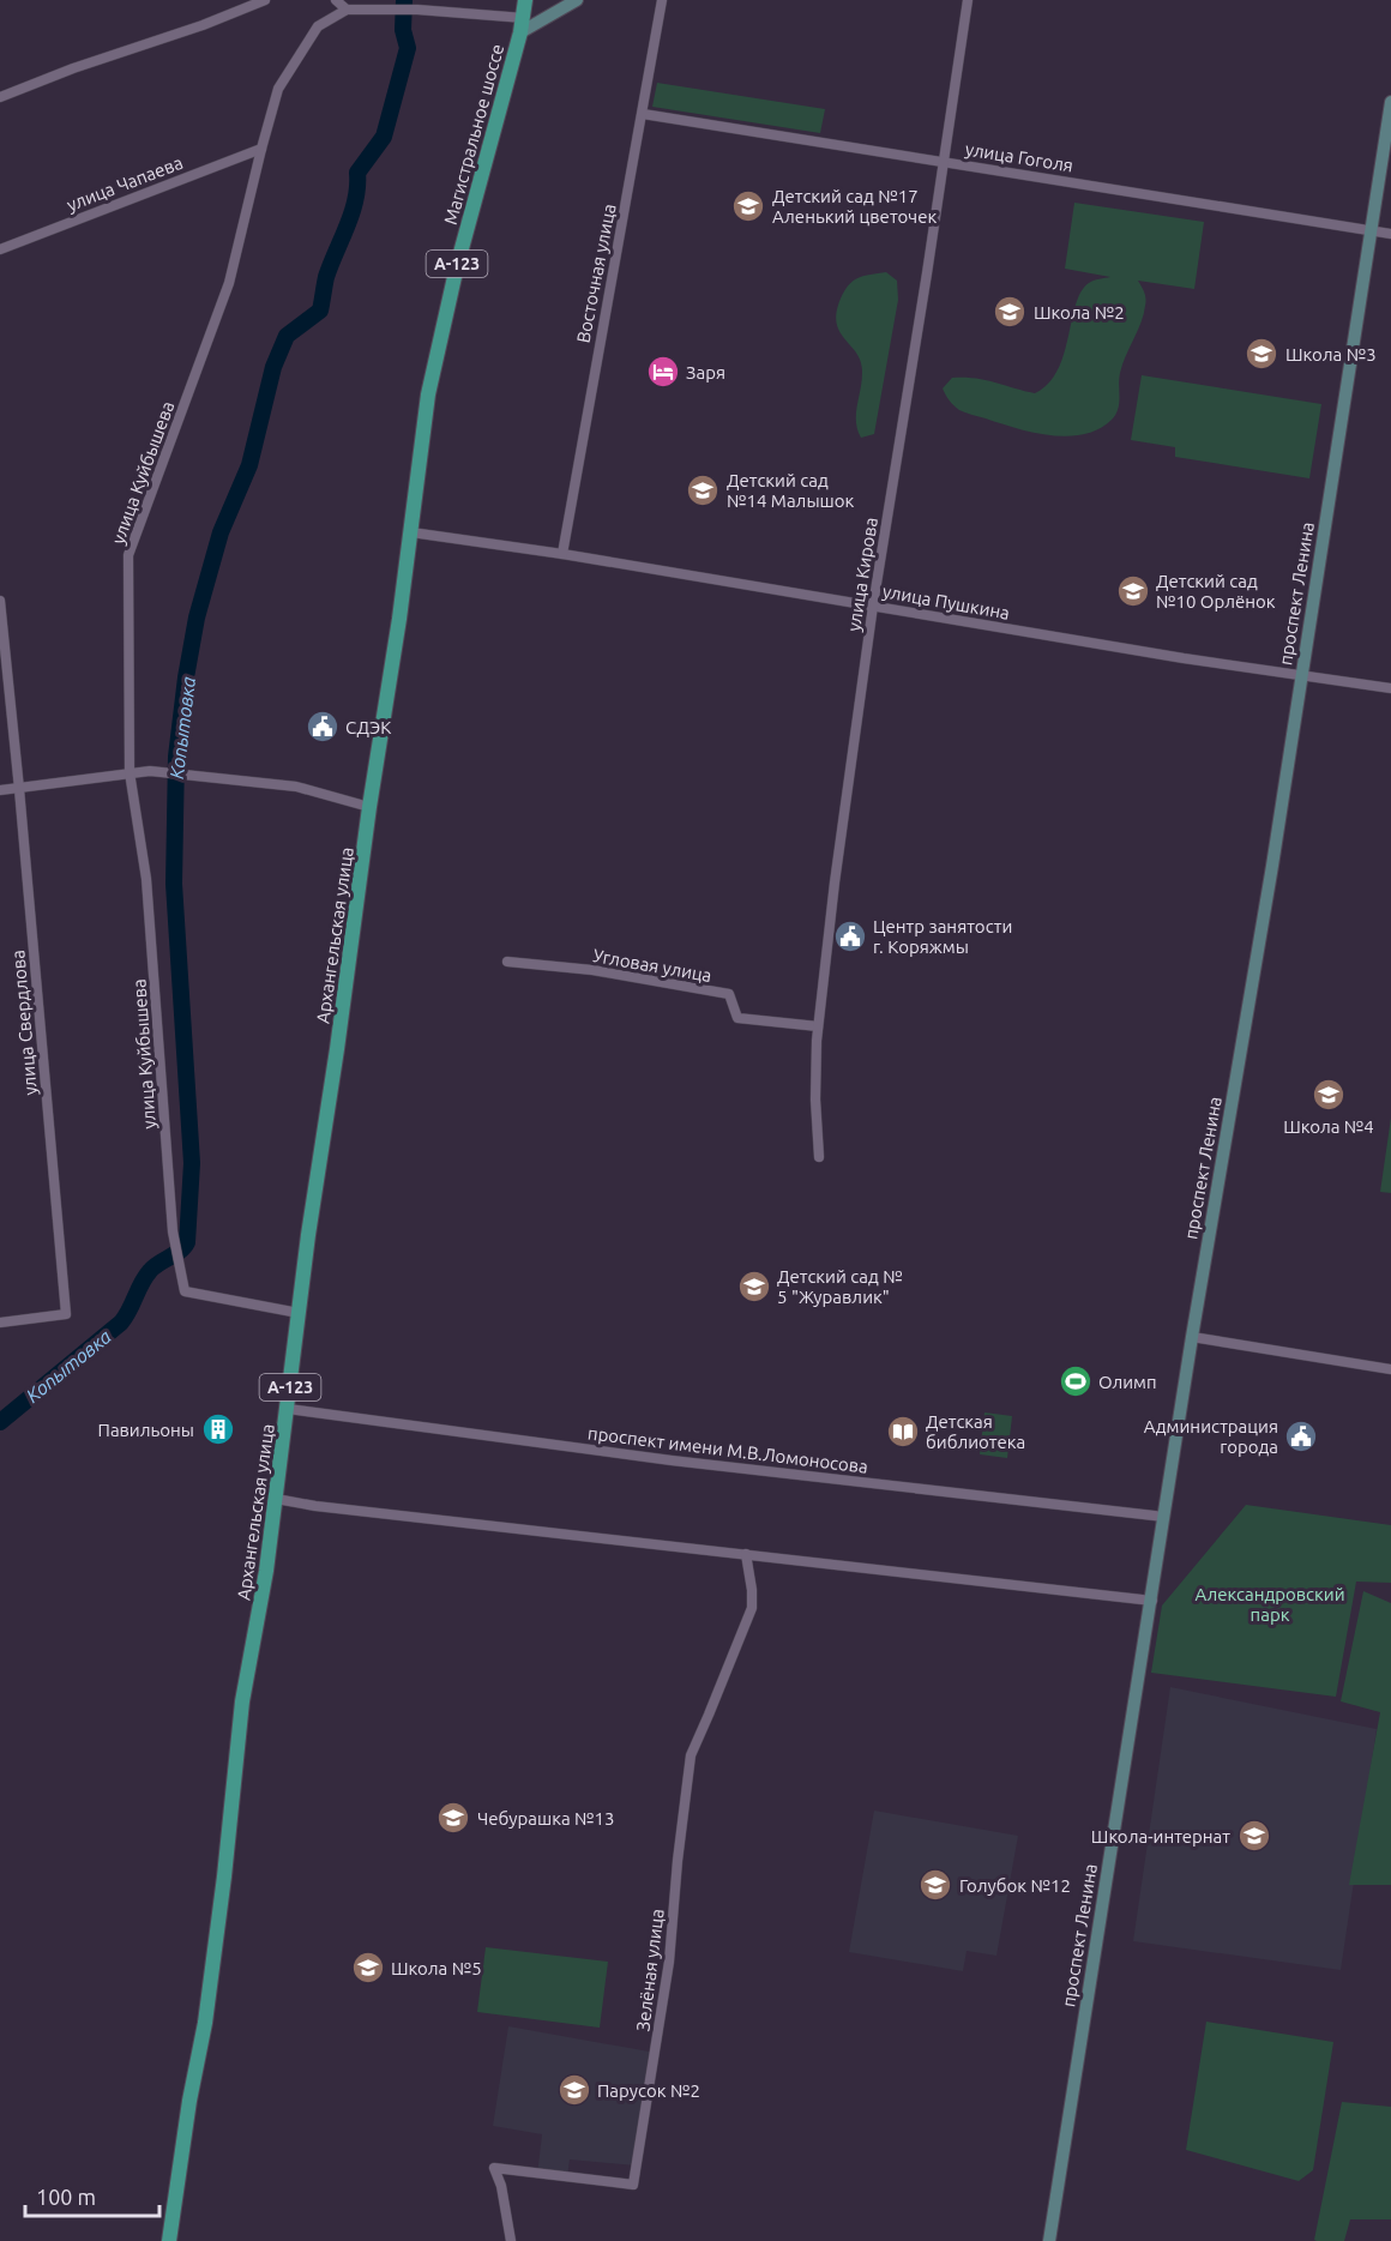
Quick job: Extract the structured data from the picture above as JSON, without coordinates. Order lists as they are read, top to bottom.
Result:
{
  "streets": {
    "main road": ["Магистральное шоссе", "А-123", "Архангельская улица"],
    "street": [
      "улица Гоголя",
      "улица Чапаева",
      "Восточная улица",
      "улица Куйбышева",
      "улица Кирова",
      "проспект Ленина",
      "улица Пушкина",
      "Угловая улица",
      "улица Свердлова",
      "проспект имени М.В.Ломоносова",
      "Зелёная улица"
    ]
  },
  "crossings": [
    ["Магистральное шоссе", "улица Пушкина"],
    ["Магистральное шоссе", "Архангельская улица"],
    ["улица Гоголя", "Восточная улица"],
    ["улица Гоголя", "улица Кирова"],
    ["улица Гоголя", "проспект Ленина"],
    ["улица Чапаева", "улица Куйбышева"],
    ["Восточная улица", "улица Пушкина"],
    ["улица Куйбышева", "Архангельская улица"],
    ["улица Кирова", "улица Пушкина"],
    ["улица Кирова", "Угловая улица"],
    ["проспект Ленина", "улица Пушкина"],
    ["проспект Ленина", "проспект имени М.В.Ломоносова"],
    ["улица Пушкина", "Архангельская улица"],
    ["Архангельская улица", "проспект имени М.В.Ломоносова"]
  ],
  "water": ["Копытовка"],
  "parks": ["Александровский парк"],
  "places": {
    "school or university": [
      "Детский сад №17 Аленький цветочек",
      "Школа №2",
      "Школа №3",
      "Детский сад №14 Малышок",
      "Детский сад №10 Орлёнок",
      "Школа №4",
      "Детский сад № 5 \"Журавлик\"",
      "Чебурашка №13",
      "Школа-интернат",
      "Голубок №12",
      "Школа №5",
      "Парусок №2"
    ],
    "hotel": ["Заря"],
    "public building": ["СДЭК", "Центр занятости г. Коряжмы", "Администрация города"],
    "sports": ["Олимп"],
    "building": ["Павильоны"],
    "library": ["Детская библиотека"]
  },
  "scale_bar": "100 m"
}
